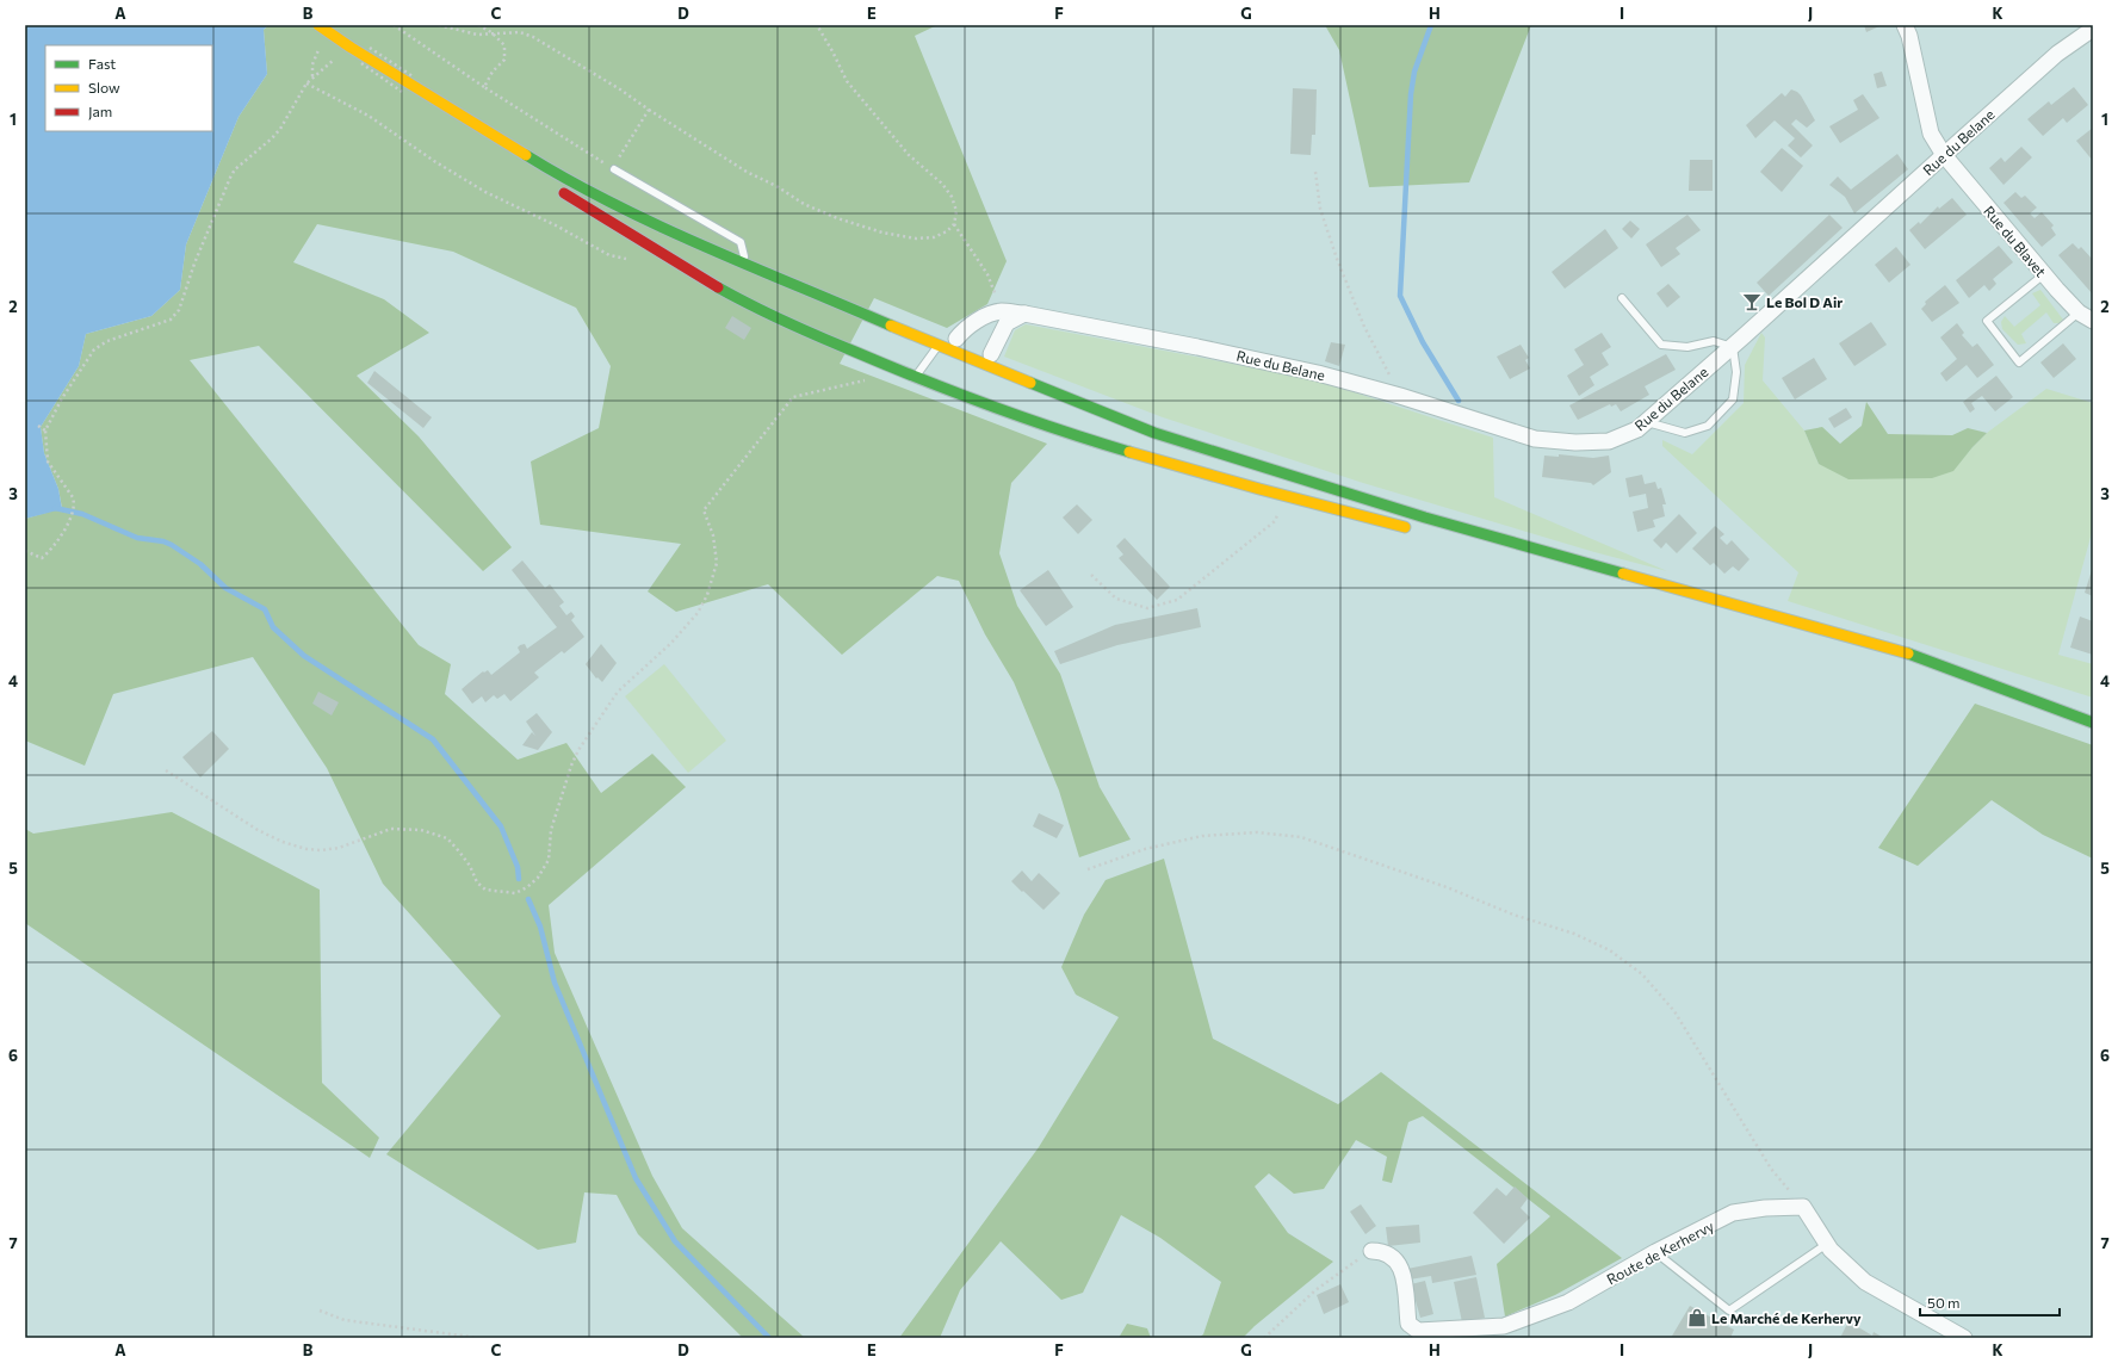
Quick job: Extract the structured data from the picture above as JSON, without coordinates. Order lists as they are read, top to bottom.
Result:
{
  "streets": {
    "street": ["Rue du Belane", "Rue du Blavet", "Route de Kerhervy"]
  },
  "crossings": [
    ["Rue du Belane", "Rue du Blavet"]
  ],
  "places": {
    "bar": ["Le Bol D Air"],
    "shop": ["Le Marché de Kerhervy"]
  },
  "legend": ["Fast", "Slow", "Jam"],
  "scale_bar": "50 m",
  "grid": {
    "columns": [
      "A",
      "B",
      "C",
      "D",
      "E",
      "F",
      "G",
      "H",
      "I",
      "J",
      "K"
    ],
    "rows": [
      "1",
      "2",
      "3",
      "4",
      "5",
      "6",
      "7"
    ]
  }
}
